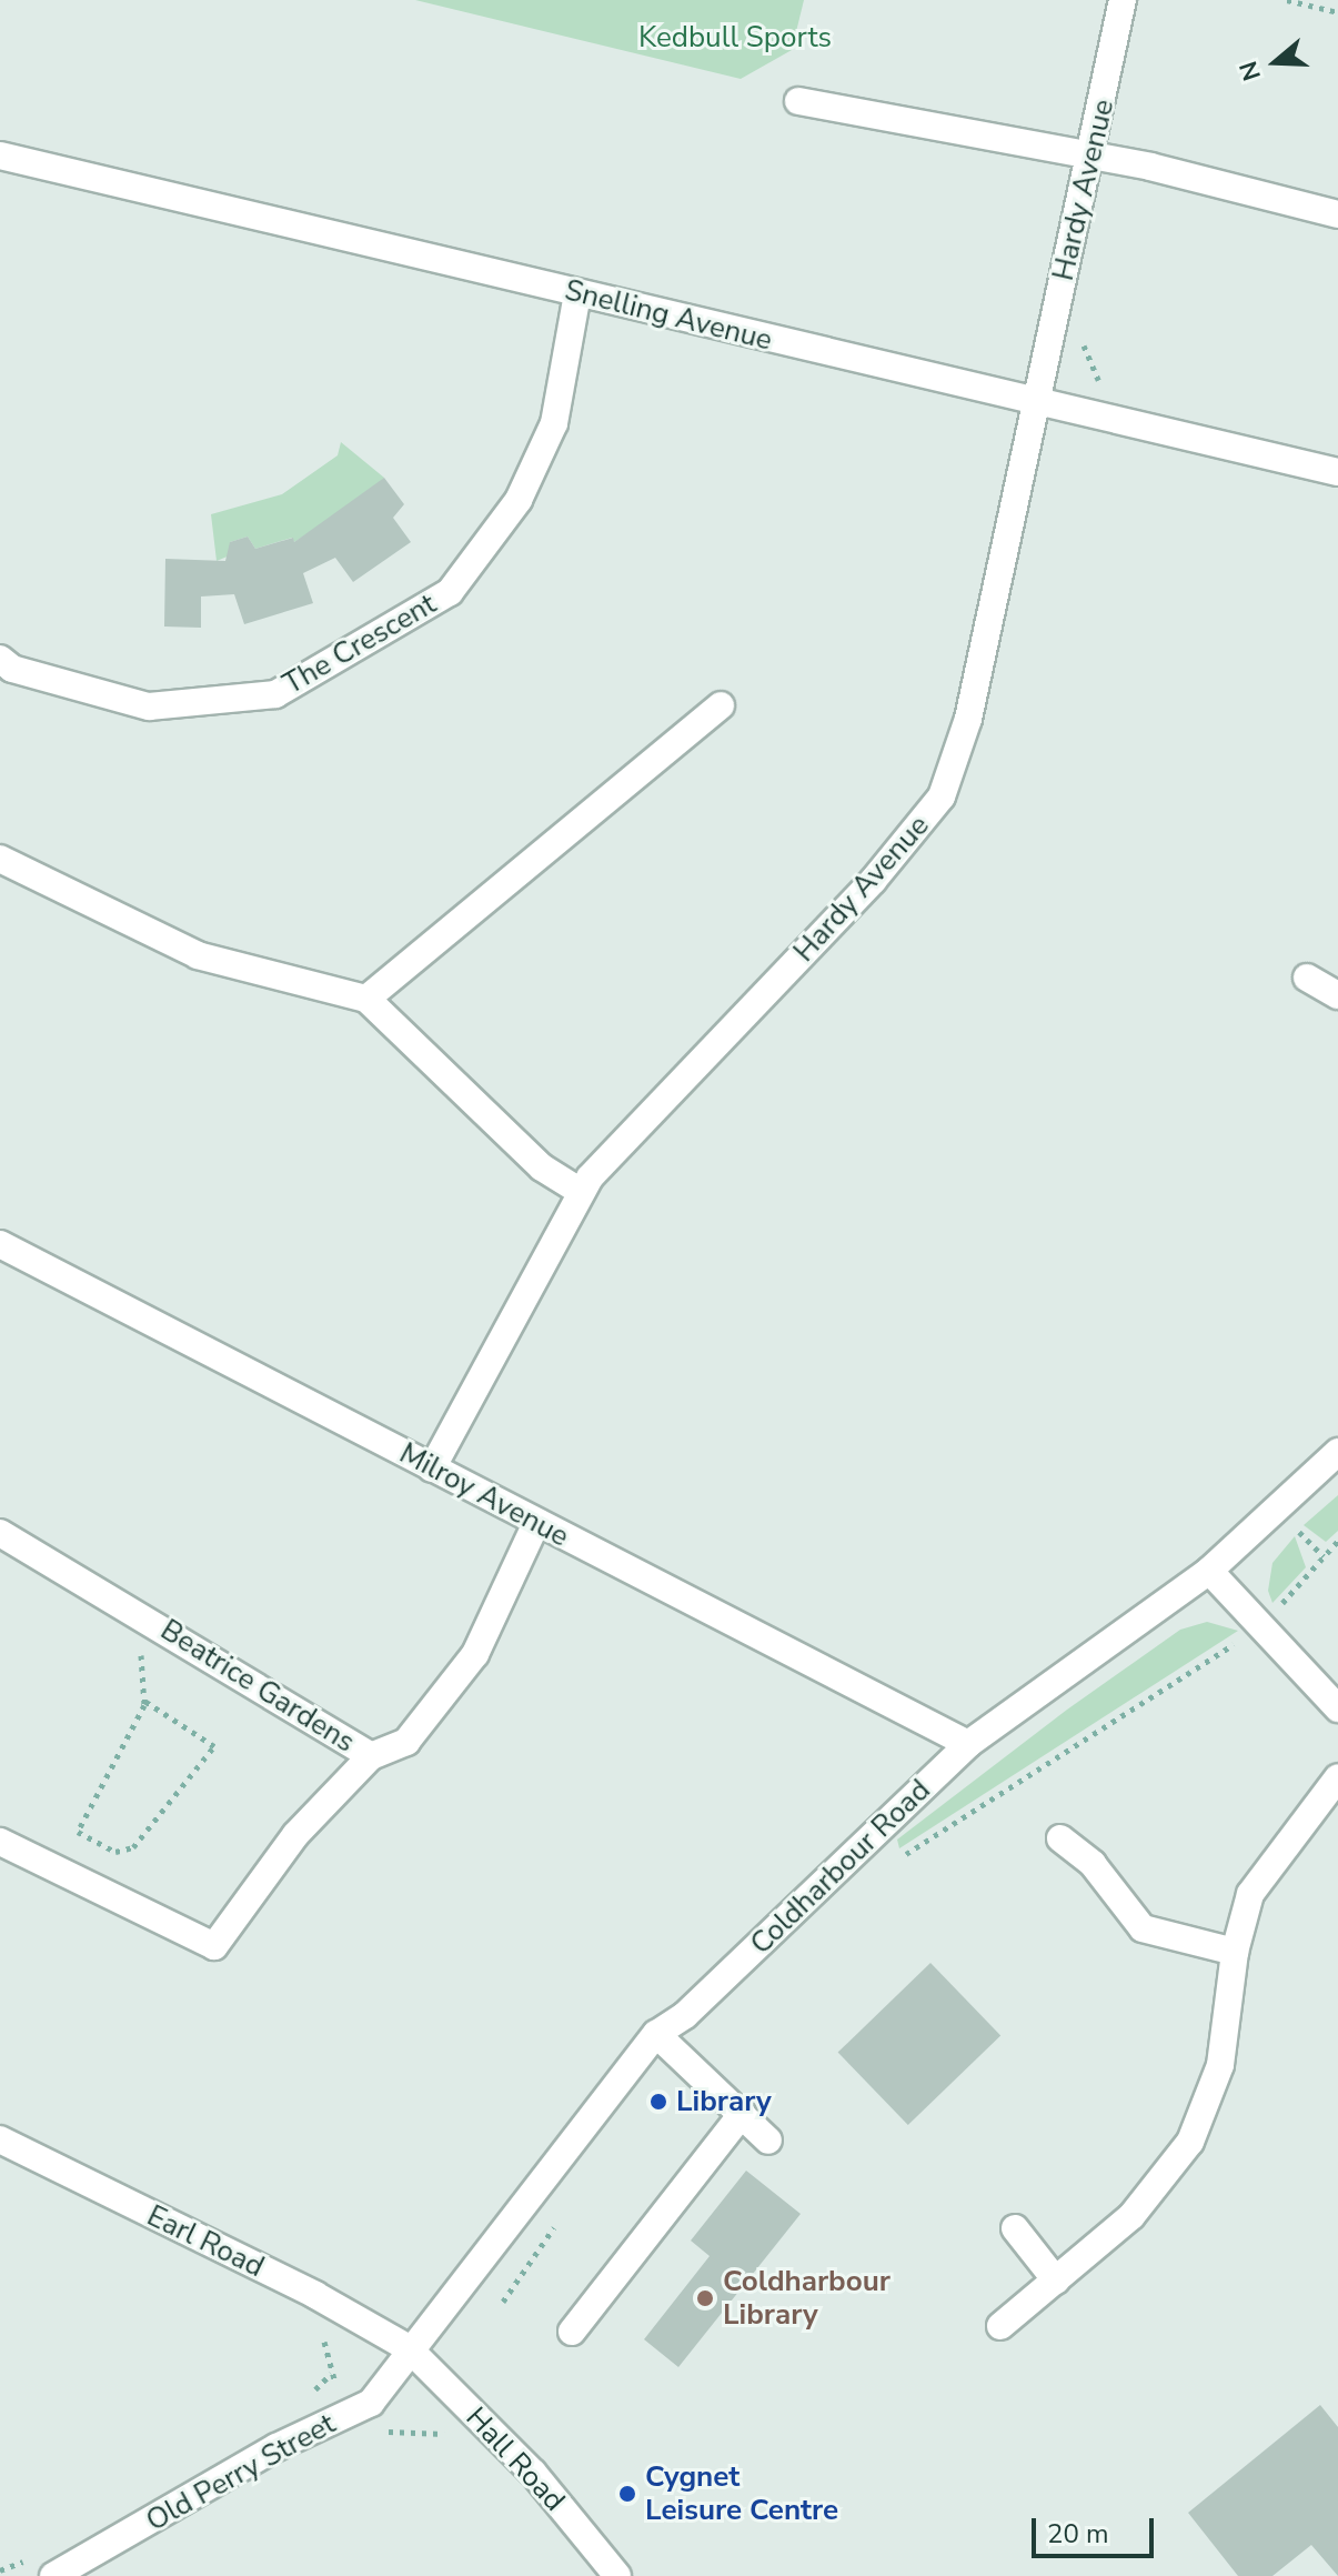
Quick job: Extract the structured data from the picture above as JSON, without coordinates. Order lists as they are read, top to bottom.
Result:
{
  "streets": {
    "street": [
      "Hardy Avenue",
      "Snelling Avenue",
      "The Crescent",
      "Milroy Avenue",
      "Beatrice Gardens",
      "Coldharbour Road",
      "Earl Road",
      "Hall Road",
      "Old Perry Street"
    ]
  },
  "crossings": [
    ["Hardy Avenue", "Snelling Avenue"],
    ["Hardy Avenue", "Milroy Avenue"],
    ["Snelling Avenue", "The Crescent"],
    ["Milroy Avenue", "Coldharbour Road"],
    ["Coldharbour Road", "Earl Road"],
    ["Coldharbour Road", "Hall Road"],
    ["Coldharbour Road", "Old Perry Street"],
    ["Earl Road", "Hall Road"],
    ["Earl Road", "Old Perry Street"],
    ["Hall Road", "Old Perry Street"]
  ],
  "parks": ["Kedbull Sports"],
  "places": ["Library", "Coldharbour Library", "Cygnet Leisure Centre"],
  "scale_bar": "20 m",
  "north": "left"
}
